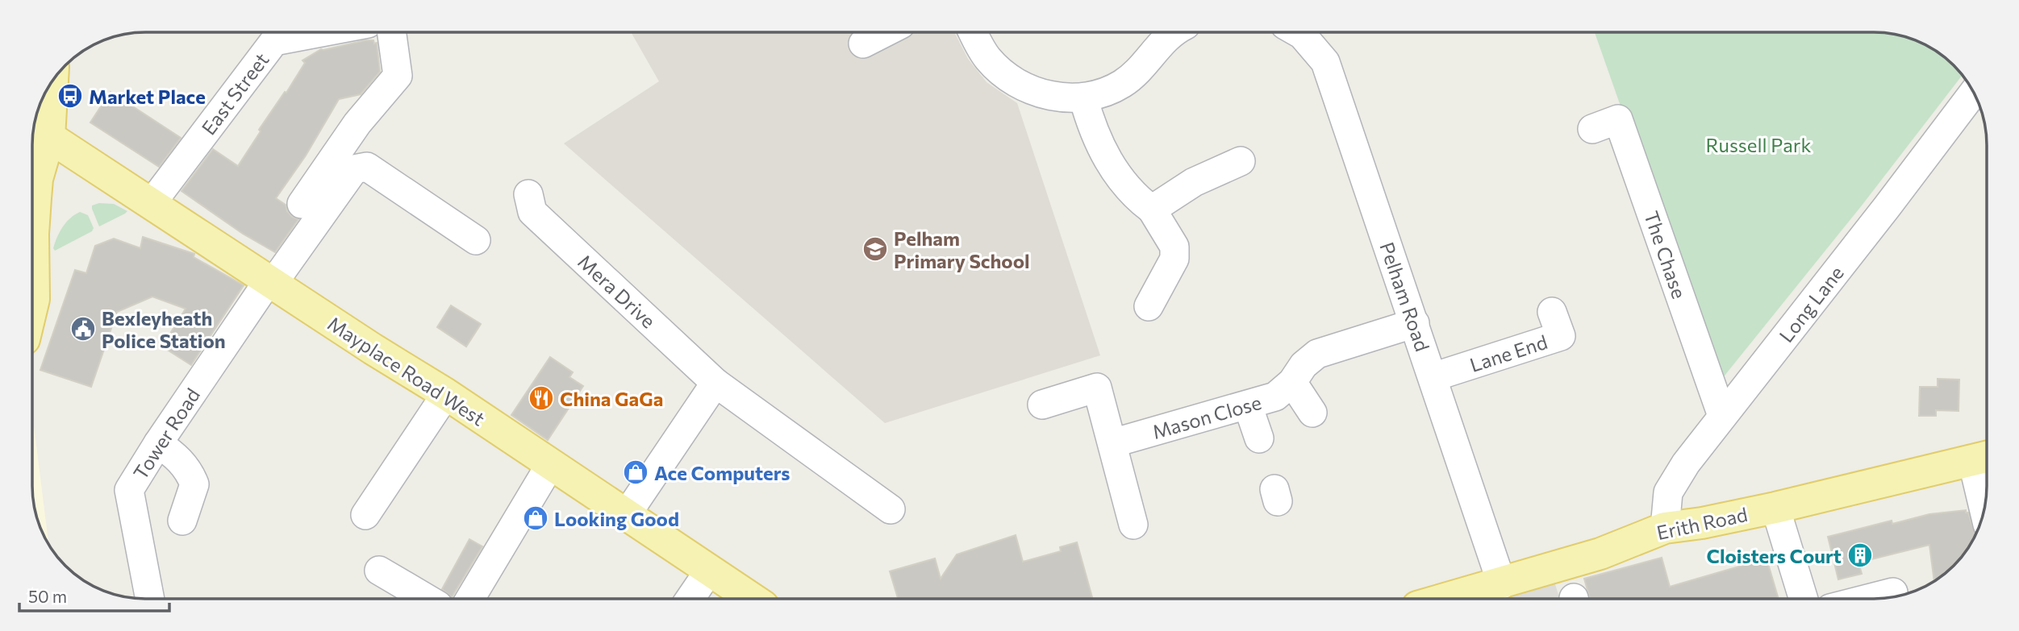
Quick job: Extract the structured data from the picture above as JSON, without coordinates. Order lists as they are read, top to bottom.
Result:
{
  "streets": {
    "main road": ["Mayplace Road West", "Erith Road"],
    "street": [
      "East Street",
      "The Chase",
      "Mera Drive",
      "Pelham Road",
      "Long Lane",
      "Lane End",
      "Mason Close",
      "Tower Road"
    ]
  },
  "crossings": [
    ["East Street", "Mayplace Road West"],
    ["The Chase", "Long Lane"],
    ["Pelham Road", "Lane End"],
    ["Pelham Road", "Mason Close"],
    ["Pelham Road", "Erith Road"],
    ["Long Lane", "Erith Road"],
    ["Mayplace Road West", "Tower Road"]
  ],
  "parks": ["Russell Park"],
  "places": {
    "bus stop": ["Market Place"],
    "school or university": ["Pelham Primary School"],
    "public building": ["Bexleyheath Police Station"],
    "restaurant": ["China GaGa"],
    "shop": ["Ace Computers", "Looking Good"],
    "building": ["Cloisters Court"]
  },
  "scale_bar": "50 m"
}
